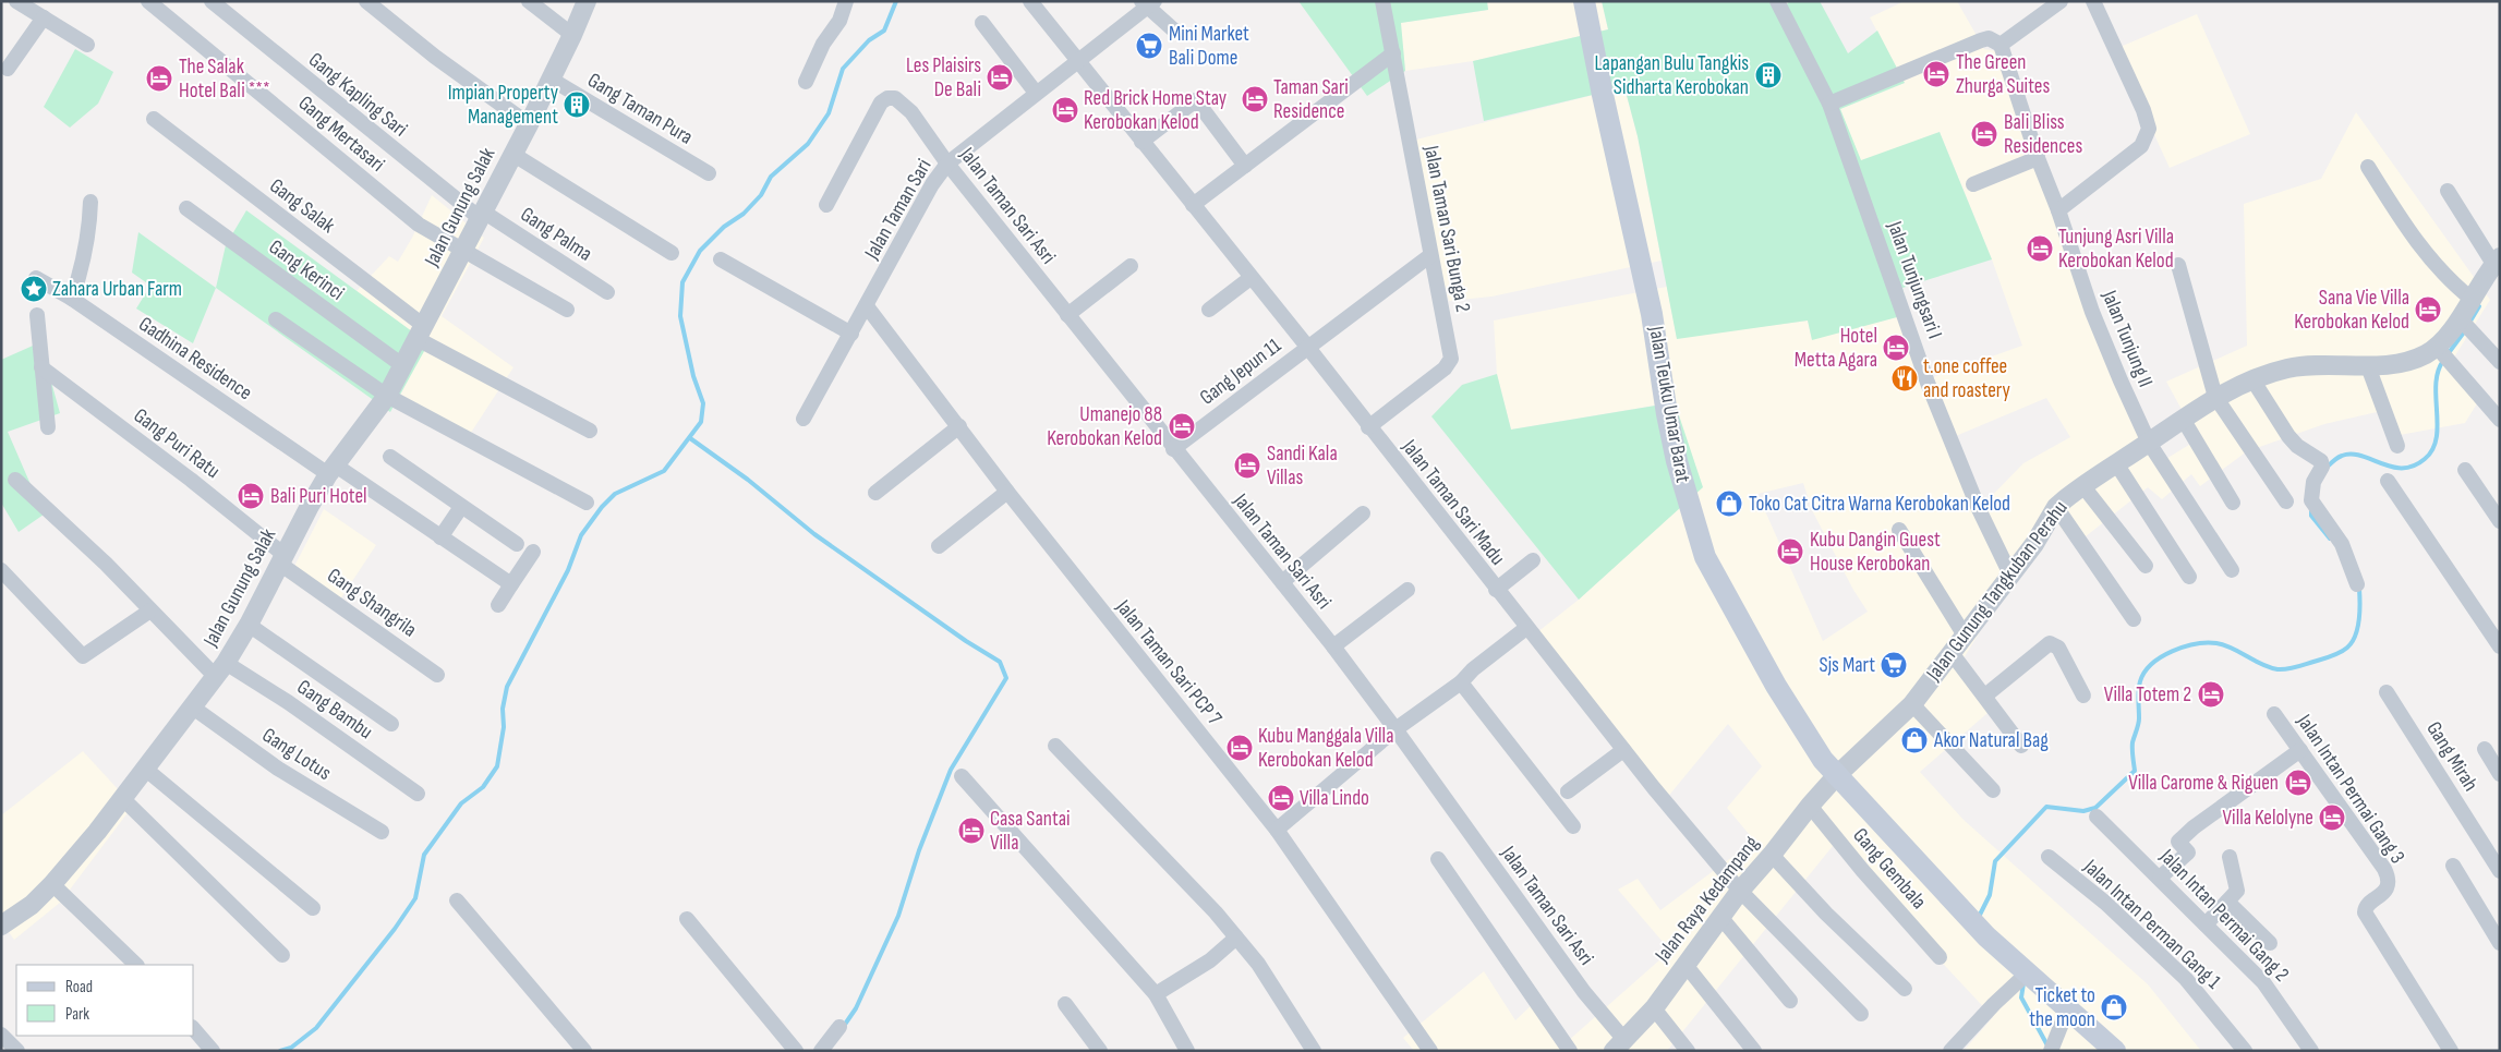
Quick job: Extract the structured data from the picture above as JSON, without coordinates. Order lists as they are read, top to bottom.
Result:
{
  "streets": {
    "main road": ["Jalan Teuku Umar Barat"],
    "street": [
      "Gang Kapling Sari",
      "Gang Taman Pura",
      "Gang Mertasari",
      "Gang Salak",
      "Jalan Taman Sari Asri",
      "Jalan Gunung Salak",
      "Jalan Taman Sari",
      "Jalan Taman Sari Bunga 2",
      "Gang Palma",
      "Gang Kerinci",
      "Jalan Tunjungsari I",
      "Jalan Tunjung II",
      "Gadhina Residence",
      "Gang Jepun 11",
      "Gang Puri Ratu",
      "Jalan Taman Sari Madu",
      "Jalan Gunung Tangkuban Perahu",
      "Gang Shangrila",
      "Jalan Taman Sari PCP 7",
      "Gang Bambu",
      "Gang Lotus",
      "Gang Mirah",
      "Jalan Intan Permai Gang 3",
      "Gang Gembala",
      "Jalan Raya Kedampang",
      "Jalan Intan Permai Gang 2",
      "Jalan Intan Perman Gang 1"
    ]
  },
  "crossings": [
    ["Gang Kapling Sari", "Jalan Gunung Salak"],
    ["Gang Kapling Sari", "Gang Palma"],
    ["Gang Taman Pura", "Jalan Gunung Salak"],
    ["Gang Mertasari", "Jalan Gunung Salak"],
    ["Gang Salak", "Jalan Gunung Salak"],
    ["Jalan Taman Sari Asri", "Jalan Taman Sari"],
    ["Jalan Taman Sari Asri", "Gang Jepun 11"],
    ["Jalan Taman Sari Asri", "Jalan Raya Kedampang"],
    ["Jalan Gunung Salak", "Gang Palma"],
    ["Jalan Gunung Salak", "Gang Kerinci"],
    ["Jalan Gunung Salak", "Gadhina Residence"],
    ["Jalan Gunung Salak", "Gang Puri Ratu"],
    ["Jalan Gunung Salak", "Gang Shangrila"],
    ["Jalan Gunung Salak", "Gang Bambu"],
    ["Jalan Gunung Salak", "Gang Lotus"],
    ["Jalan Taman Sari", "Jalan Taman Sari Madu"],
    ["Jalan Taman Sari", "Jalan Taman Sari PCP 7"],
    ["Jalan Taman Sari Bunga 2", "Gang Jepun 11"],
    ["Jalan Taman Sari Bunga 2", "Jalan Taman Sari Madu"],
    ["Jalan Tunjungsari I", "Jalan Gunung Tangkuban Perahu"],
    ["Jalan Tunjung II", "Jalan Gunung Tangkuban Perahu"],
    ["Gang Jepun 11", "Jalan Taman Sari Madu"],
    ["Jalan Teuku Umar Barat", "Jalan Gunung Tangkuban Perahu"],
    ["Jalan Teuku Umar Barat", "Jalan Raya Kedampang"],
    ["Gang Puri Ratu", "Gang Shangrila"],
    ["Jalan Taman Sari Madu", "Jalan Raya Kedampang"],
    ["Jalan Gunung Tangkuban Perahu", "Jalan Raya Kedampang"],
    ["Gang Gembala", "Jalan Raya Kedampang"]
  ],
  "places": {
    "supermarket": ["Mini Market Bali Dome", "Sjs Mart"],
    "hotel": [
      "The Green Zhurga Suites",
      "Les Plaisirs De Bali",
      "The Salak Hotel Bali ***",
      "Taman Sari Residence",
      "Red Brick Home Stay Kerobokan Kelod",
      "Bali Bliss Residences",
      "Tunjung Asri Villa Kerobokan Kelod",
      "Sana Vie Villa Kerobokan Kelod",
      "Hotel Metta Agara",
      "Umanejo 88 Kerobokan Kelod",
      "Sandi Kala Villas",
      "Bali Puri Hotel",
      "Kubu Dangin Guest House Kerobokan",
      "Villa Totem 2",
      "Kubu Manggala Villa Kerobokan Kelod",
      "Villa Carome & Riguen",
      "Villa Lindo",
      "Villa Kelolyne",
      "Casa Santai Villa"
    ],
    "building": ["Lapangan Bulu Tangkis Sidharta Kerobokan", "Impian Property Management"],
    "place": ["Zahara Urban Farm"],
    "restaurant": ["t.one coffee and roastery"],
    "shop": ["Toko Cat Citra Warna Kerobokan Kelod", "Akor Natural Bag", "Ticket to the moon"]
  },
  "legend": ["Road", "Park"]
}
